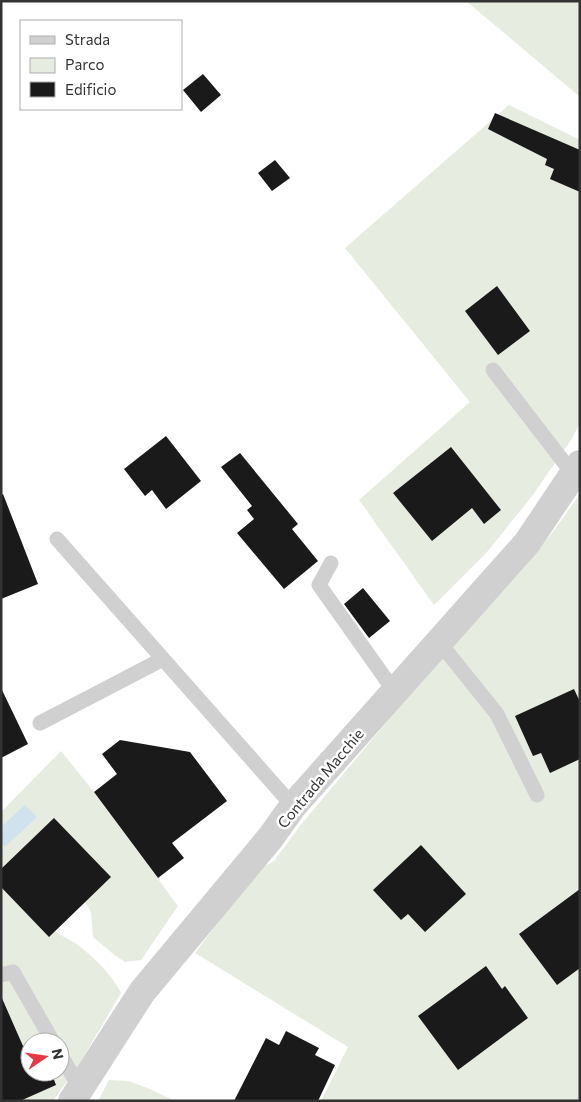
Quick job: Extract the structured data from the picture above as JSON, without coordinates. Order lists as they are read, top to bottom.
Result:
{
  "streets": {
    "street": ["Contrada Macchie"]
  },
  "legend": ["Strada", "Parco", "Edificio"],
  "north": "right"
}
